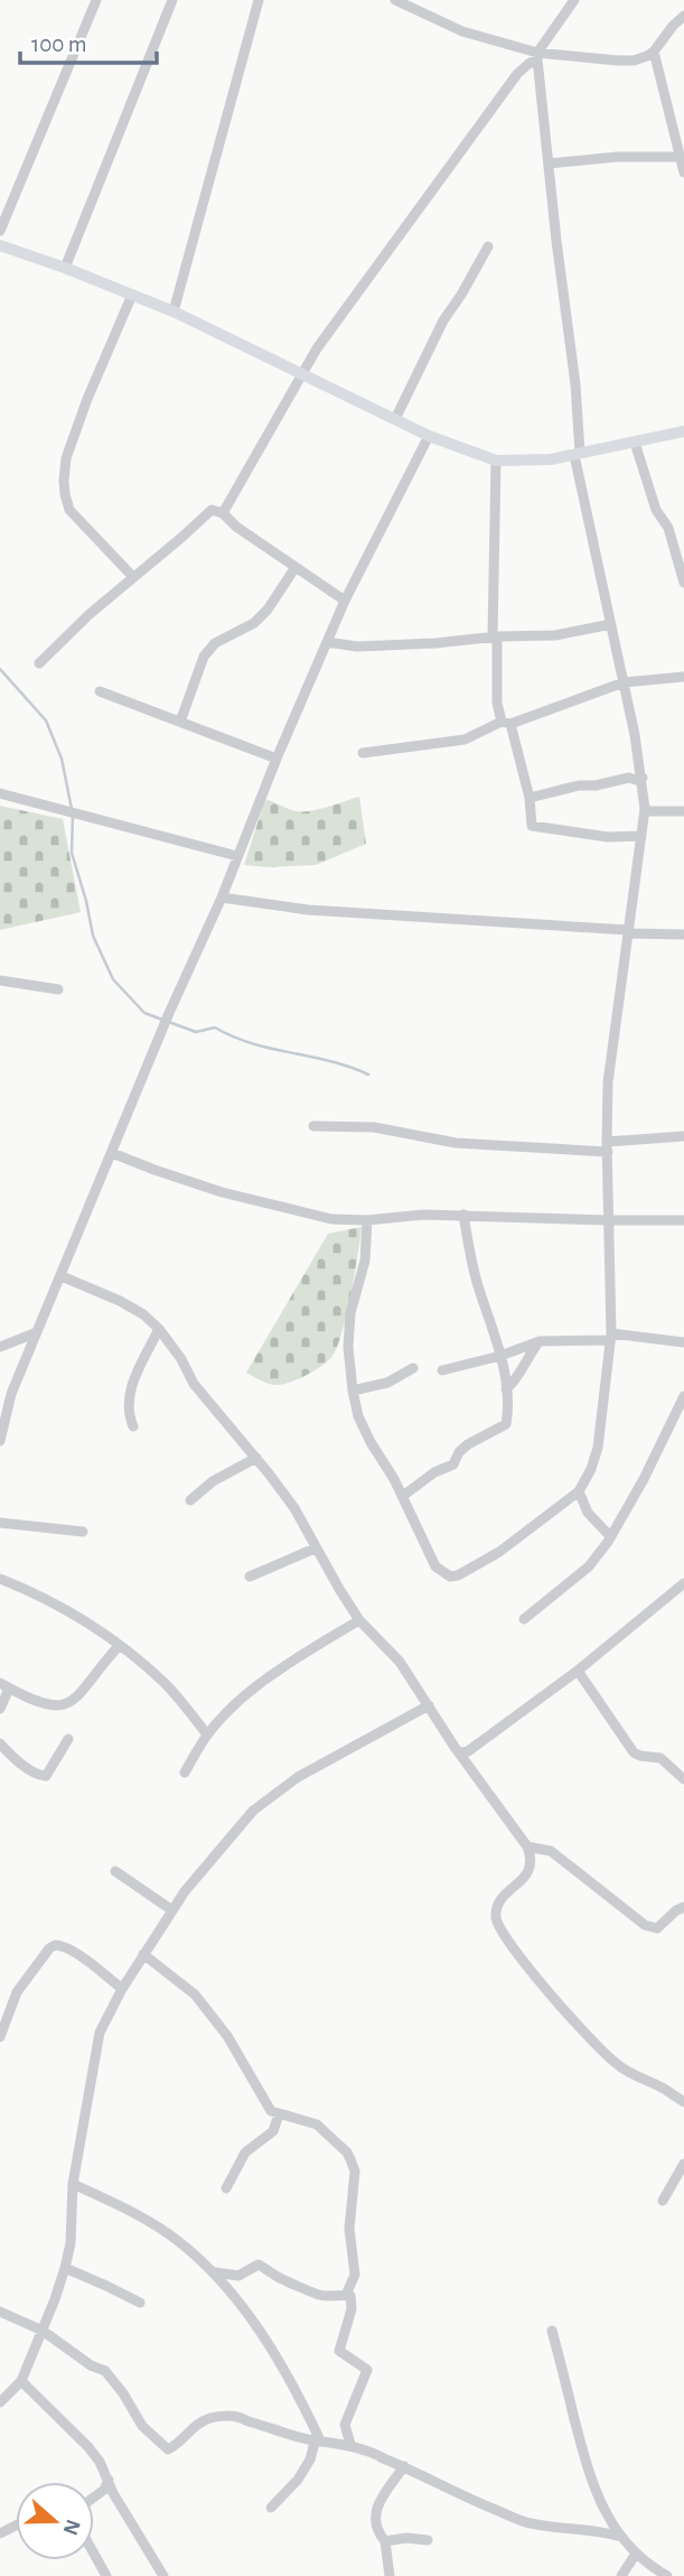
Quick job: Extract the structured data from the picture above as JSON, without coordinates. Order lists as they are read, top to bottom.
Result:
{
  "scale_bar": "100 m",
  "north": "right"
}
